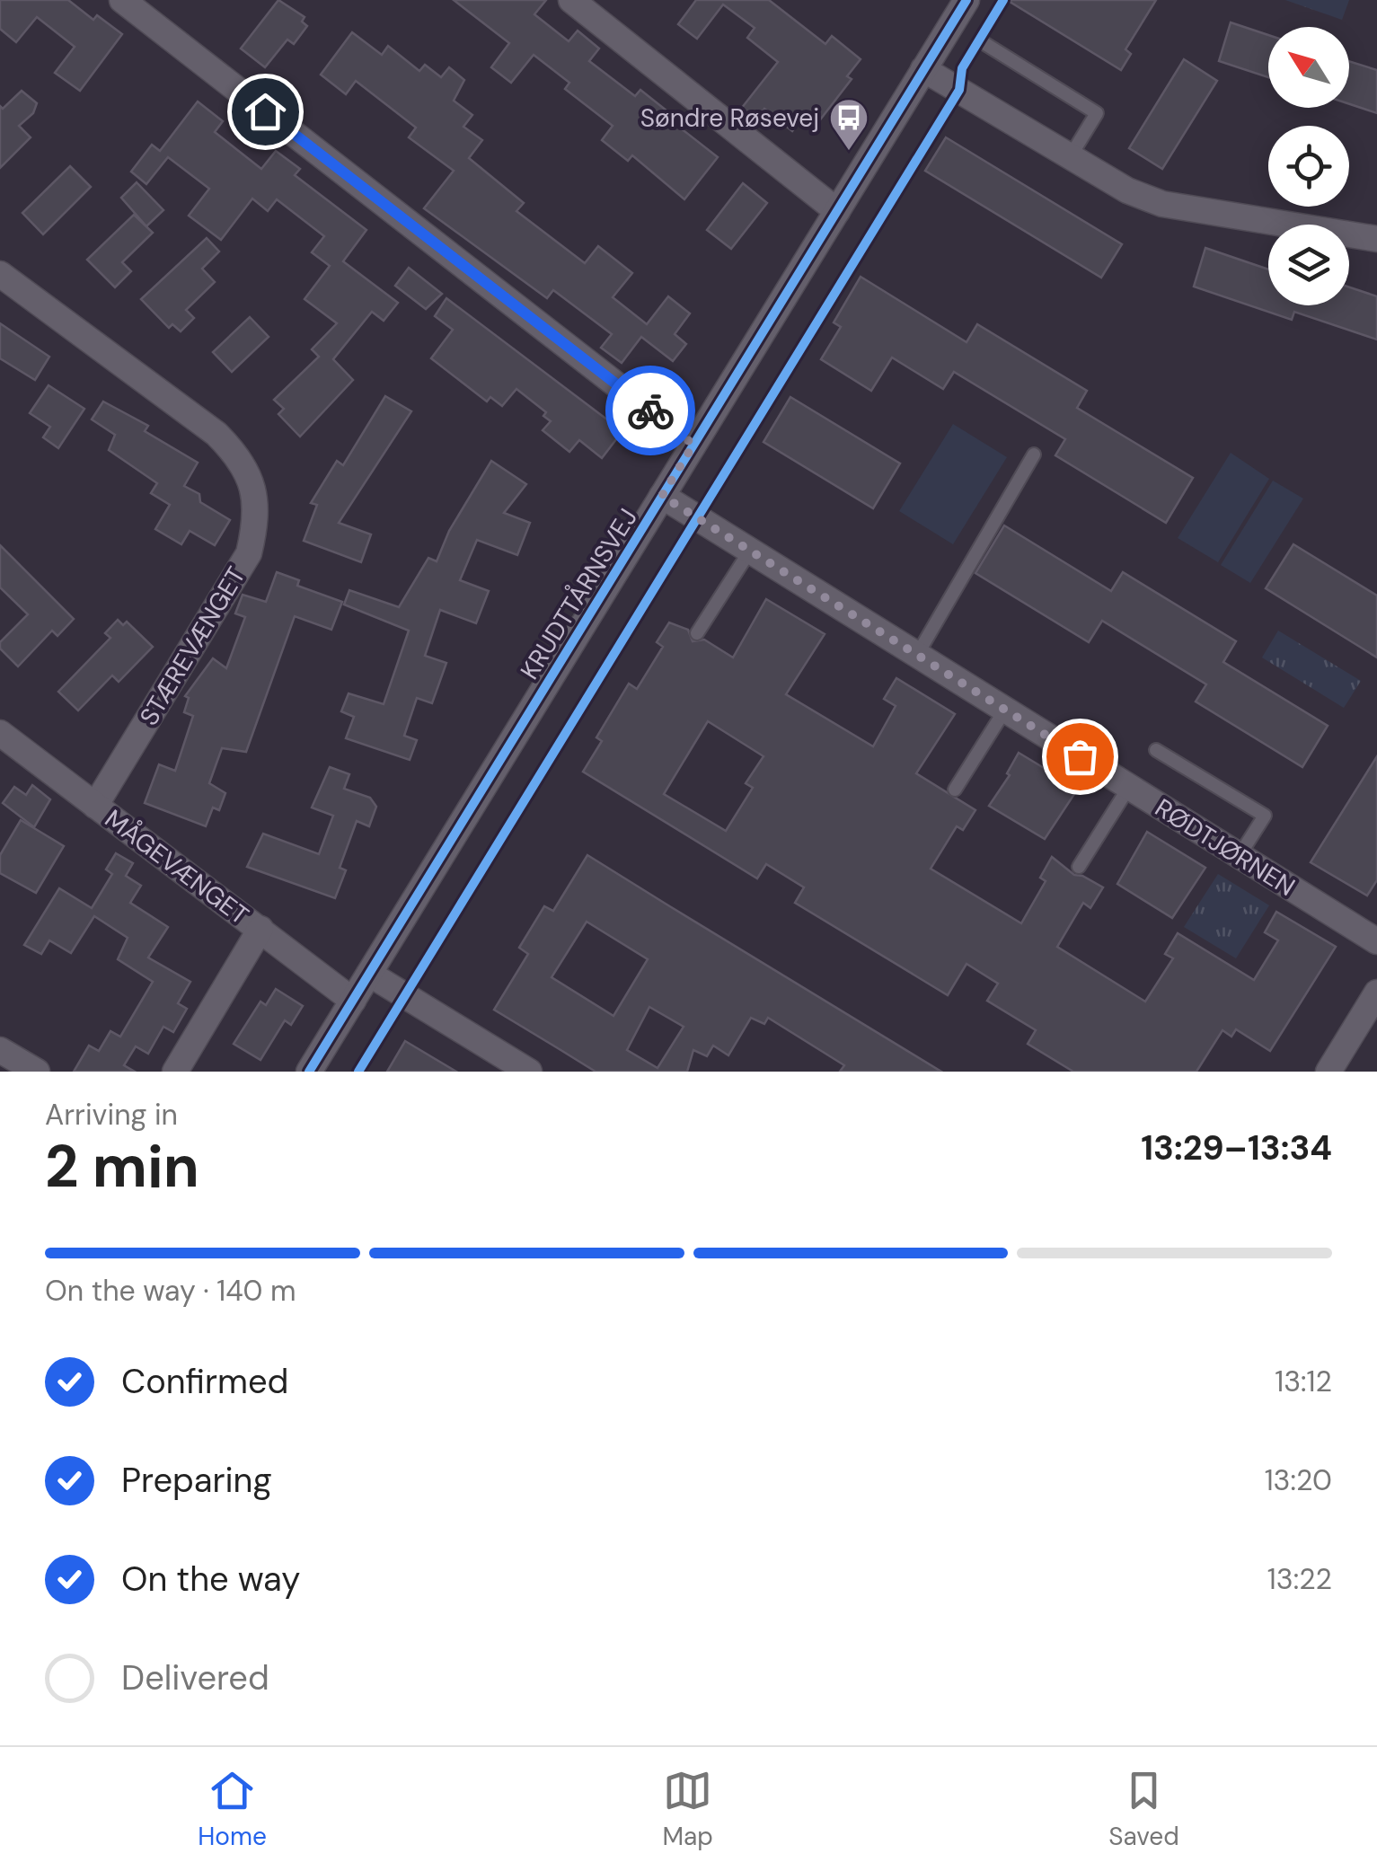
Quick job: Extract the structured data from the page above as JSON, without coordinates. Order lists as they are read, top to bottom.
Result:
{
  "streets": {
    "street": [
      "KRUDTTÅRNSVEJ",
      "STÆREVÆNGET",
      "RØDTJØRNEN",
      "MÅGEVÆNGET"
    ]
  },
  "crossings": [
    ["KRUDTTÅRNSVEJ", "RØDTJØRNEN"],
    ["KRUDTTÅRNSVEJ", "MÅGEVÆNGET"],
    ["STÆREVÆNGET", "MÅGEVÆNGET"]
  ],
  "places": {
    "bus stop": ["Søndre Røsevej"]
  },
  "north": "top left",
  "page": {
    "heading": ["2 min", "Arriving in", "13:29–13:34"],
    "bar": "On the way · 140 m",
    "list": [
      ["Confirmed", "13:12"],
      ["Preparing", "13:20"],
      ["On the way", "13:22"],
      "Delivered"
    ],
    "tabs": ["Home", "Map", "Saved"]
  }
}
